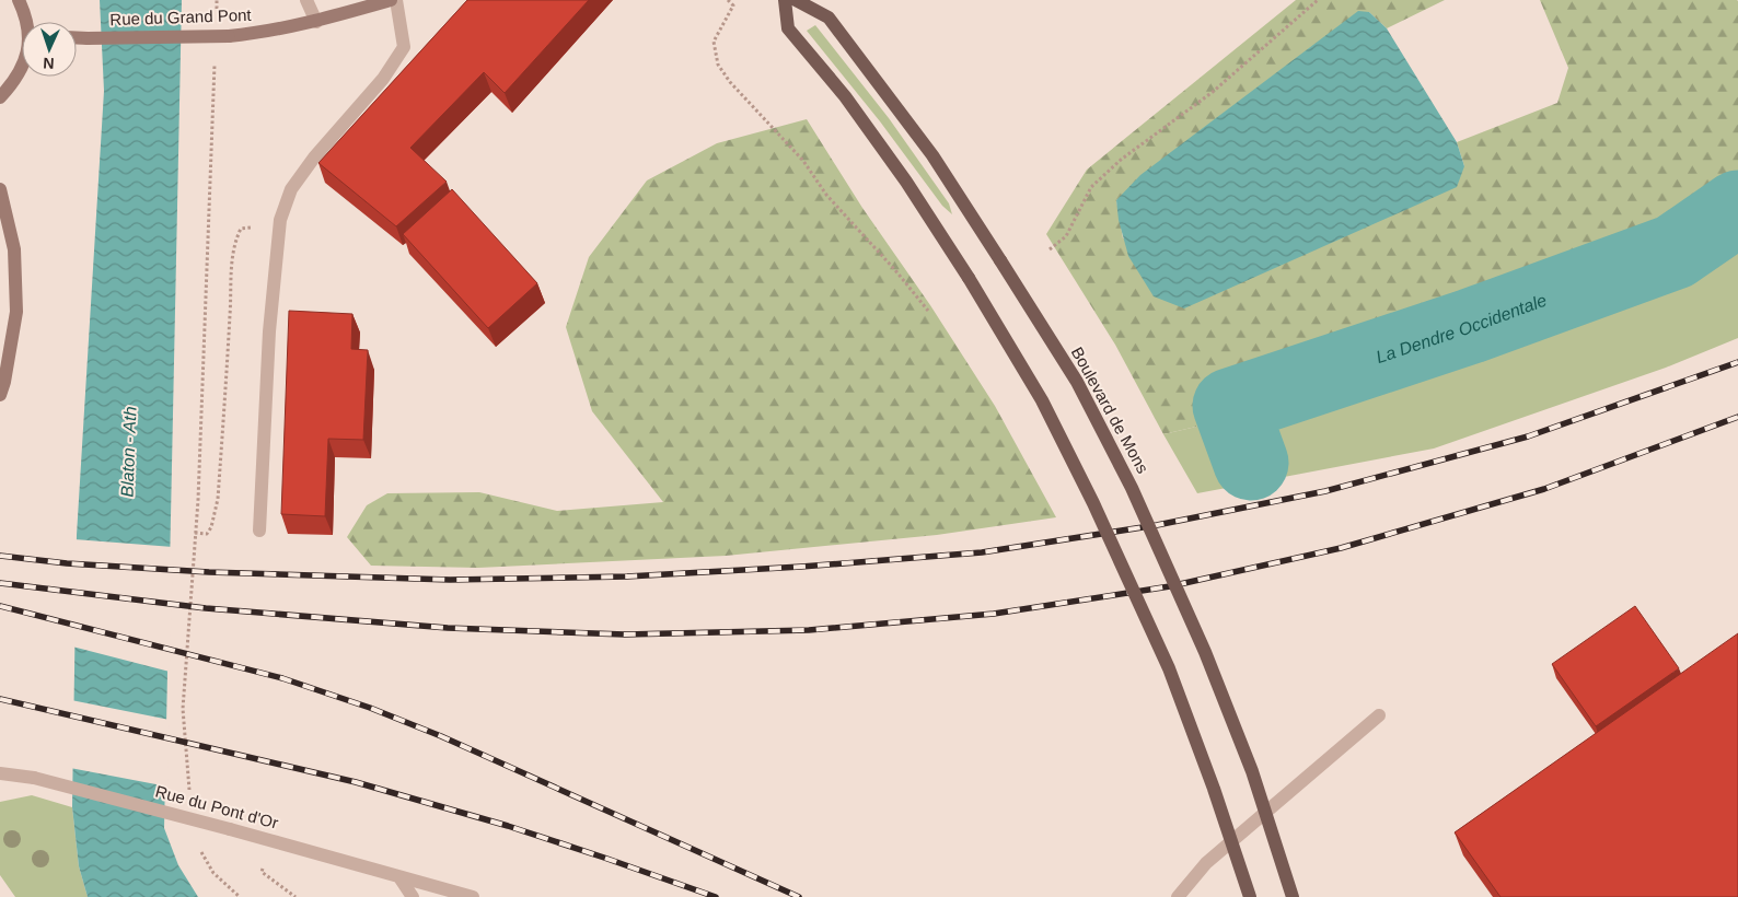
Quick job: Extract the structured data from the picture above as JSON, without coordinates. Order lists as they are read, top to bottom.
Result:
{
  "streets": {
    "main road": ["Boulevard de Mons"],
    "street": ["Rue du Grand Pont", "Rue du Pont d'Or"]
  },
  "water": ["La Dendre Occidentale", "Blaton - Ath"],
  "north": "bottom"
}
